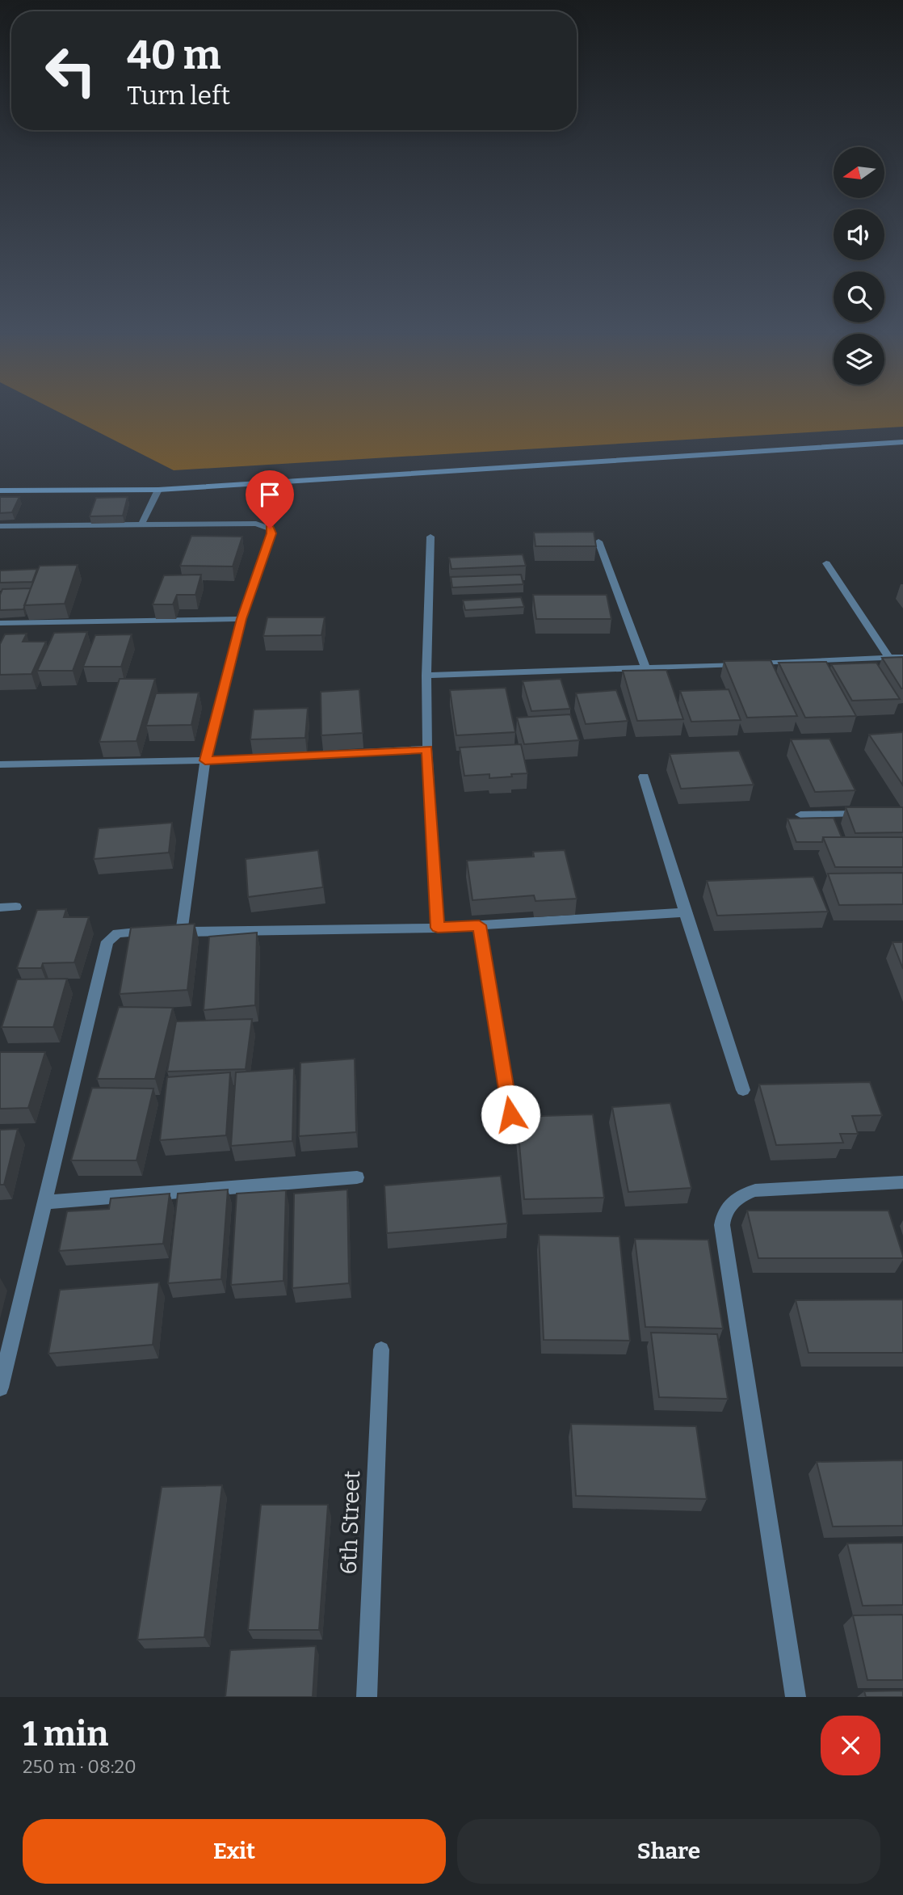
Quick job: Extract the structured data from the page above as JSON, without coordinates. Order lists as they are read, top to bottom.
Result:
{
  "streets": {
    "street": ["6th Street"]
  },
  "north": "left",
  "page": {
    "turn": ["40 m", "Turn left"],
    "heading": ["1 min", "250 m · 08:20"],
    "buttons": ["Exit", "Share"]
  }
}
